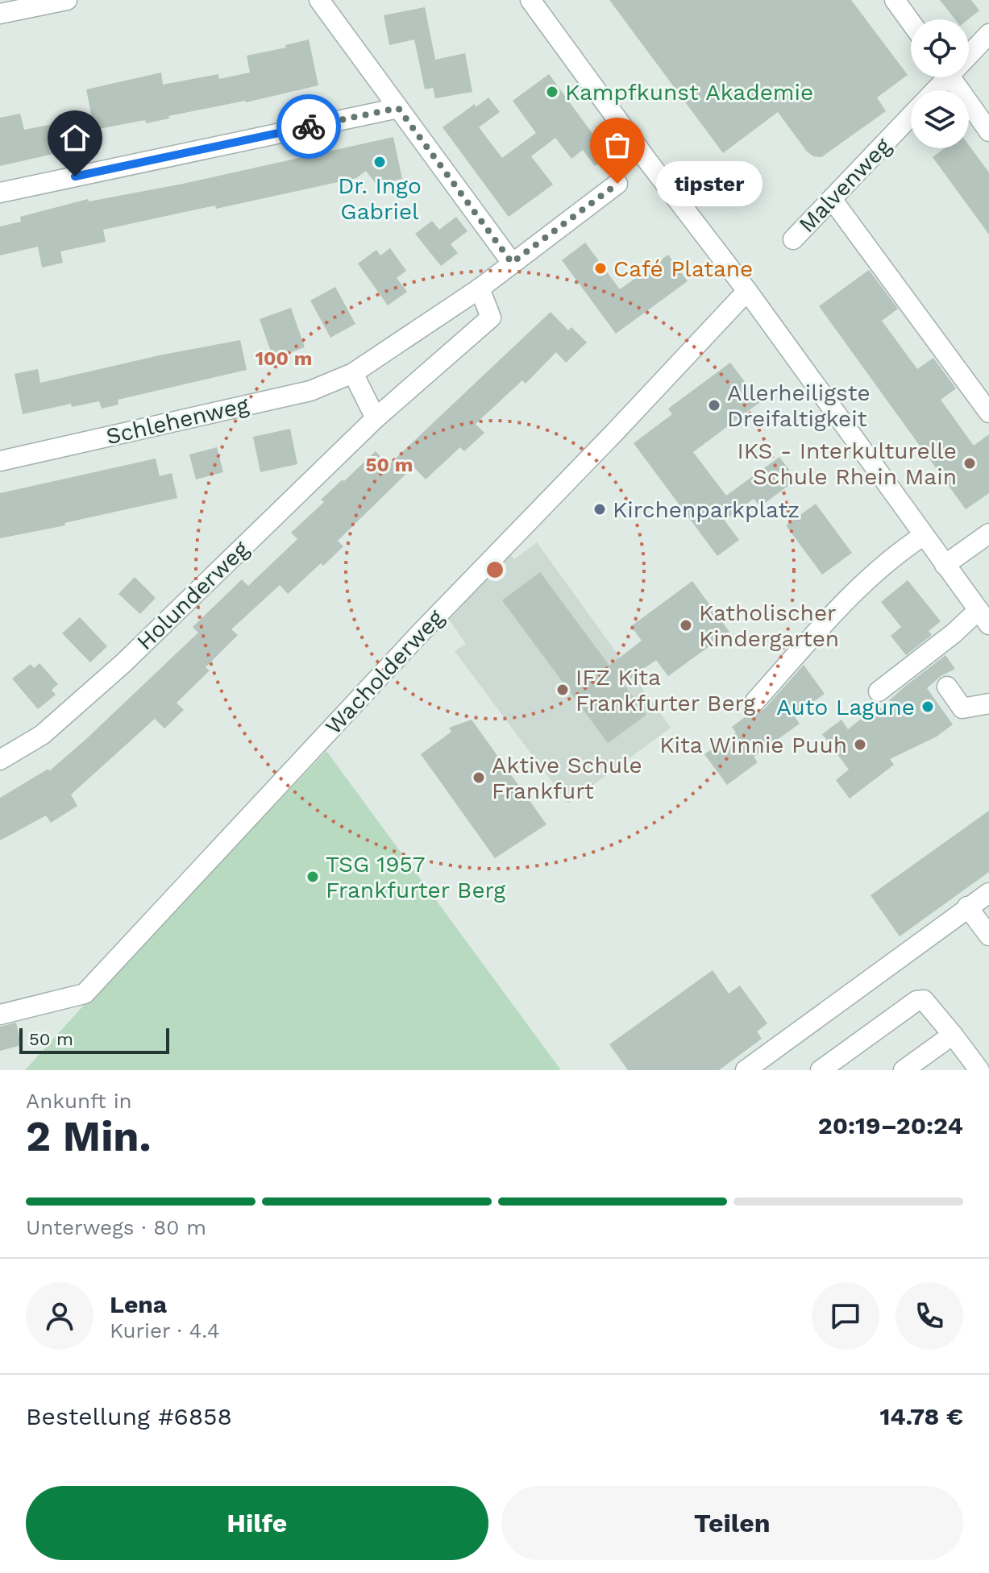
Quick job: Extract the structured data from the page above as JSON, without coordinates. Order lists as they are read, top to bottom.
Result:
{
  "streets": {
    "street": [
      "Malvenweg",
      "Schlehenweg",
      "Holunderweg",
      "Wacholderweg"
    ]
  },
  "places": [
    "Kampfkunst Akademie",
    "Dr. Ingo Gabriel",
    "tipster",
    "Café Platane",
    "Allerheiligste Dreifaltigkeit",
    "IKS - Interkulturelle Schule Rhein Main",
    "Kirchenparkplatz",
    "Katholischer Kindergarten",
    "IFZ Kita Frankfurter Berg",
    "Auto Lagune",
    "Kita Winnie Puuh",
    "Aktive Schule Frankfurt",
    "TSG 1957 Frankfurter Berg"
  ],
  "scale_bar": "50 m",
  "page": {
    "bubble": "tipster",
    "scale": "50 m",
    "heading": ["2 Min.", "Ankunft in", "20:19–20:24"],
    "panel": [
      "Lena",
      "Kurier · 4.4",
      "Bestellung #6858",
      "14.78 €"
    ],
    "bar": "Unterwegs · 80 m",
    "buttons": ["Hilfe", "Teilen"]
  },
  "rings": ["100 m", "50 m"]
}
